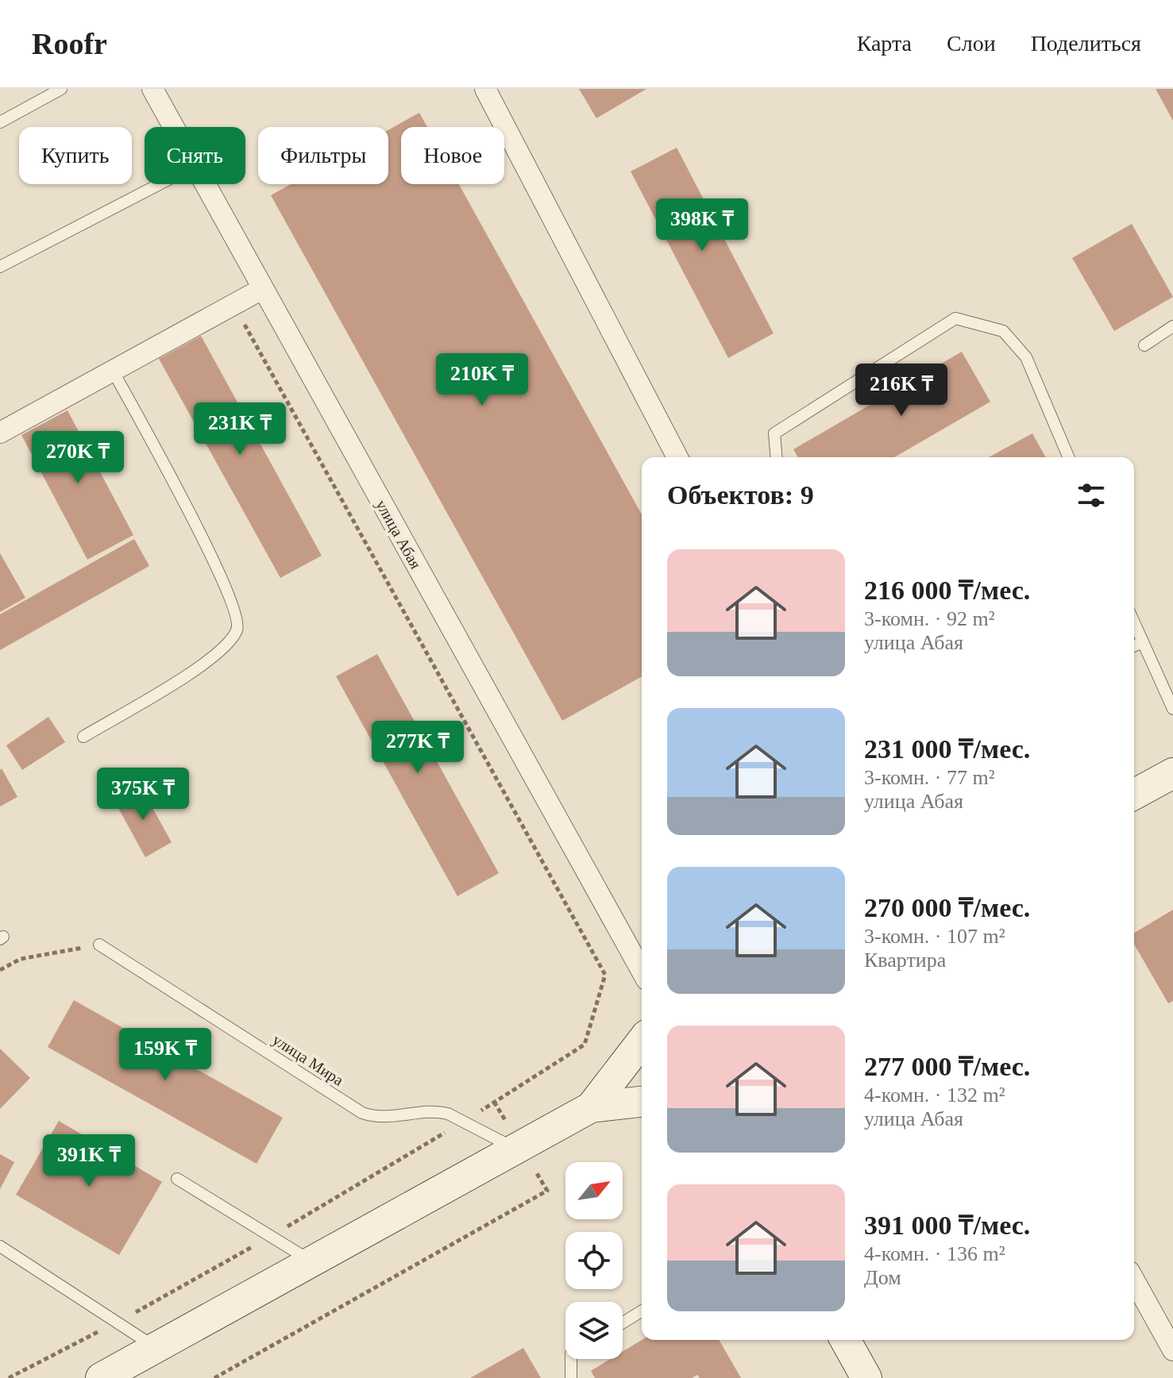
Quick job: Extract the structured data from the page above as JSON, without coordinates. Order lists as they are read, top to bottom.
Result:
{
  "streets": {
    "street": ["улица Абая"],
    "lane": ["улица Мира"]
  },
  "north": "top right",
  "page": {
    "header": "Roofr",
    "nav": ["Карта", "Слои", "Поделиться"],
    "chip": [
      "Купить",
      "Снять",
      "Фильтры",
      "Новое"
    ],
    "price": [
      "398K ₸",
      "210K ₸",
      "216K ₸",
      "231K ₸",
      "270K ₸",
      "277K ₸",
      "375K ₸",
      "159K ₸",
      "391K ₸"
    ],
    "heading": "Объектов: 9",
    "list": [
      {
        "name": "216 000 ₸/мес.",
        "note": "3-комн. · 92 m² · улица Абая"
      },
      {
        "name": "231 000 ₸/мес.",
        "note": "3-комн. · 77 m² · улица Абая"
      },
      {
        "name": "270 000 ₸/мес.",
        "note": "3-комн. · 107 m² · Квартира"
      },
      {
        "name": "277 000 ₸/мес.",
        "note": "4-комн. · 132 m² · улица Абая"
      },
      {
        "name": "391 000 ₸/мес.",
        "note": "4-комн. · 136 m² · Дом"
      }
    ]
  }
}
